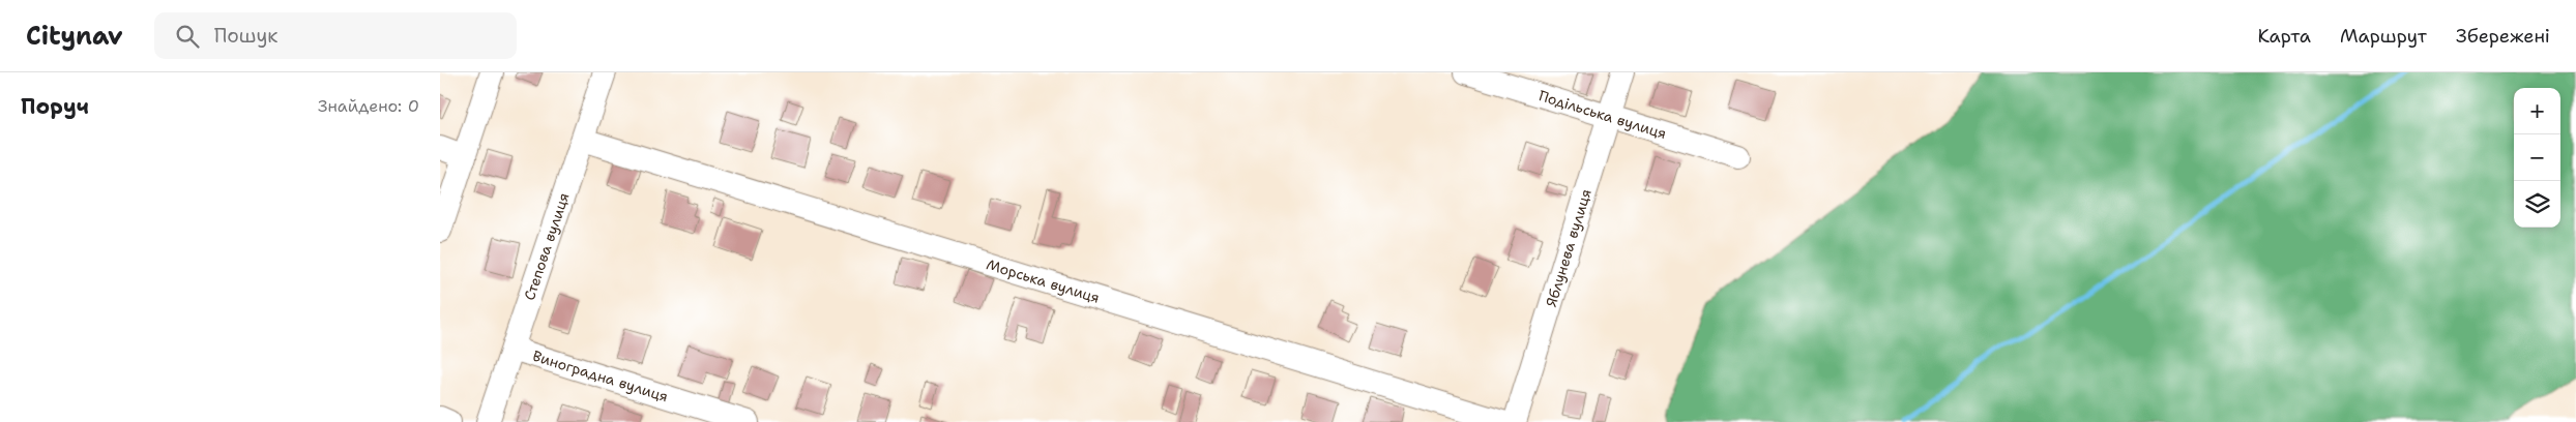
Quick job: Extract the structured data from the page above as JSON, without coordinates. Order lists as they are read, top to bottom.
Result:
{
  "streets": {
    "street": [
      "Подільська вулиця",
      "Степова вулиця",
      "Яблунева вулиця",
      "Морська вулиця",
      "Виноградна вулиця"
    ]
  },
  "crossings": [
    ["Подільська вулиця", "Яблунева вулиця"],
    ["Степова вулиця", "Морська вулиця"],
    ["Степова вулиця", "Виноградна вулиця"]
  ],
  "page": {
    "header": "Citynav",
    "search": "Пошук",
    "nav": ["Карта", "Маршрут", "Збережені"],
    "heading": ["Поруч", "Знайдено: 0"],
    "map_buttons": ["+", "−"]
  }
}
